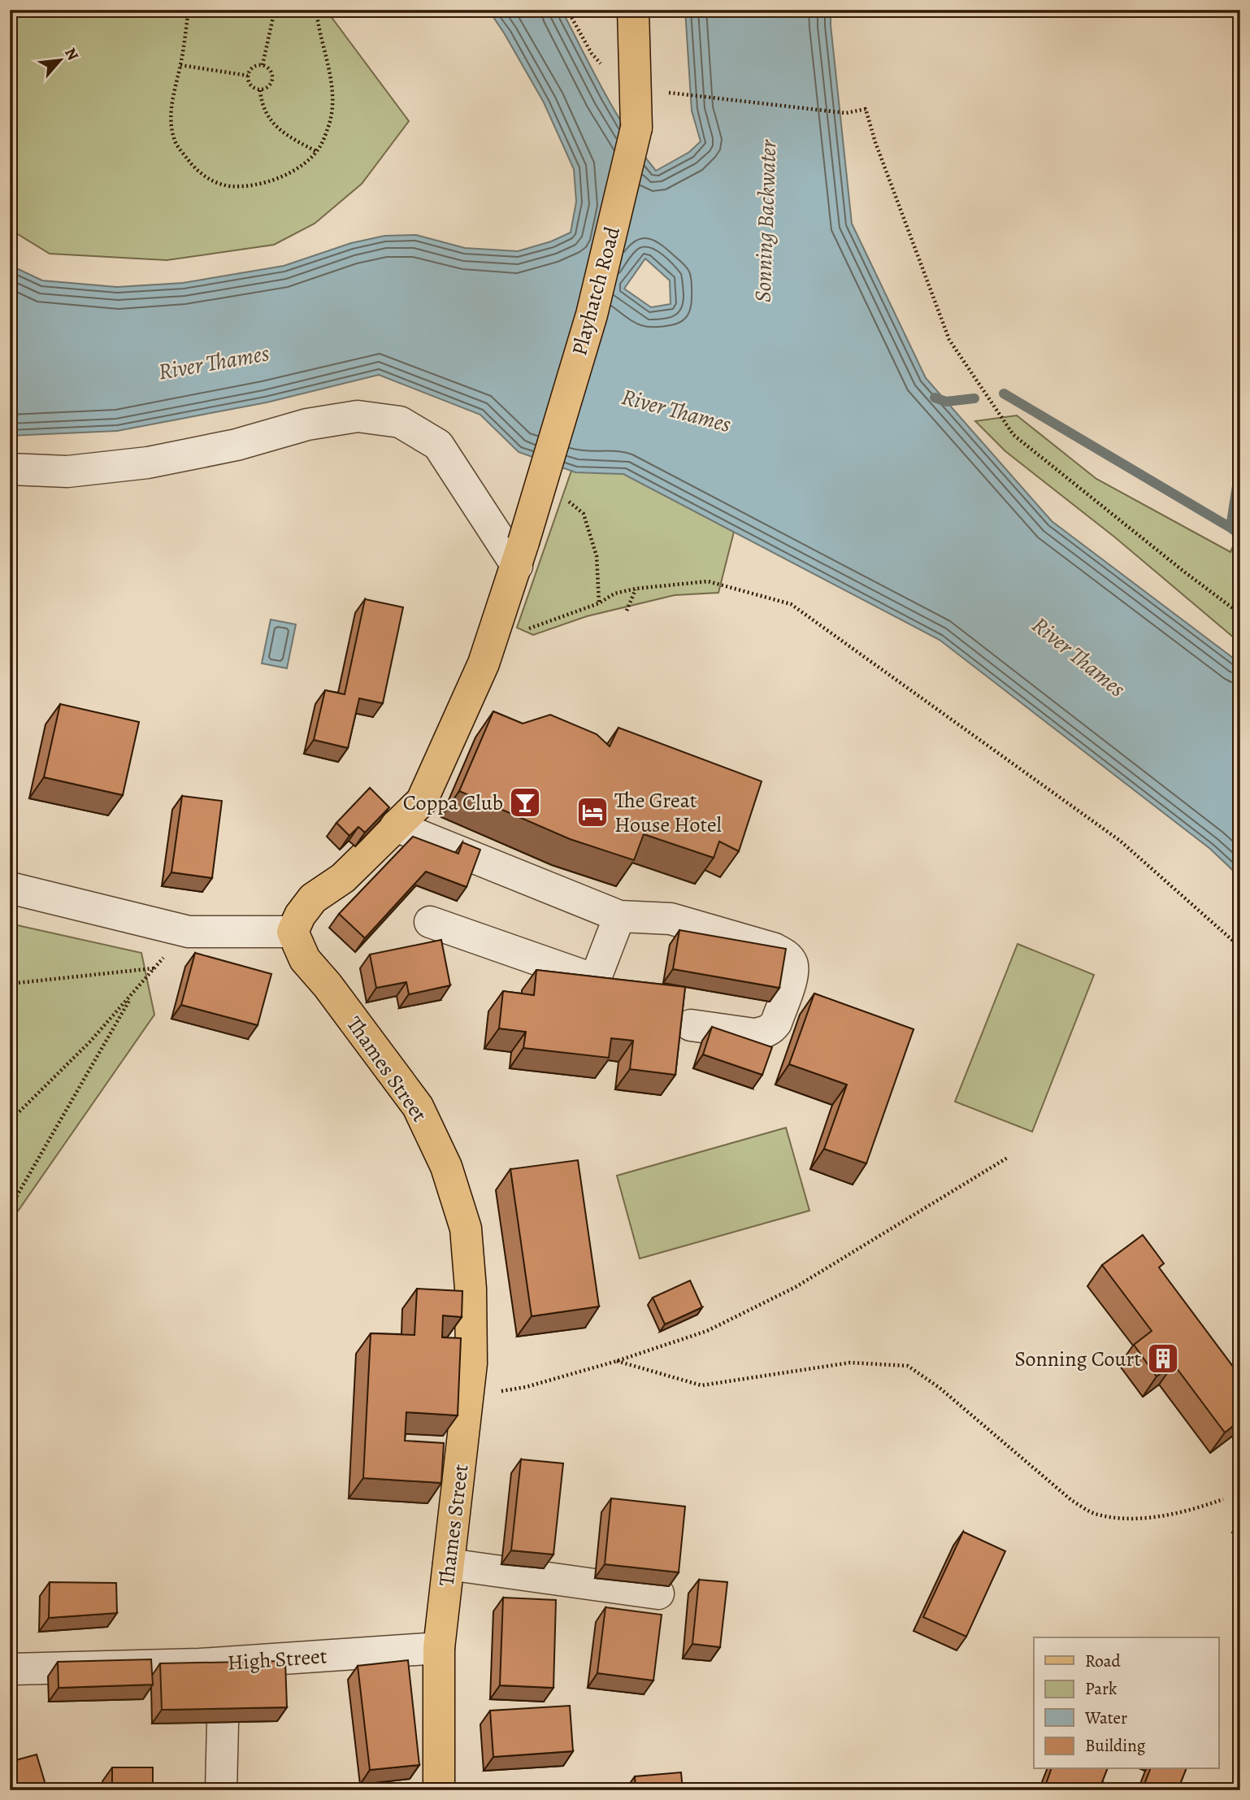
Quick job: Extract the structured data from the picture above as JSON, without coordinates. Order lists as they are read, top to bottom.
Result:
{
  "streets": {
    "main road": ["Playhatch Road", "Thames Street"],
    "street": ["High Street"]
  },
  "crossings": [
    ["Thames Street", "High Street"]
  ],
  "water": ["Sonning Backwater", "River Thames"],
  "places": {
    "bar": ["Coppa Club"],
    "hotel": ["The Great House Hotel"],
    "building": ["Sonning Court"]
  },
  "legend": [
    "Road",
    "Park",
    "Water",
    "Building"
  ],
  "north": "top right"
}
